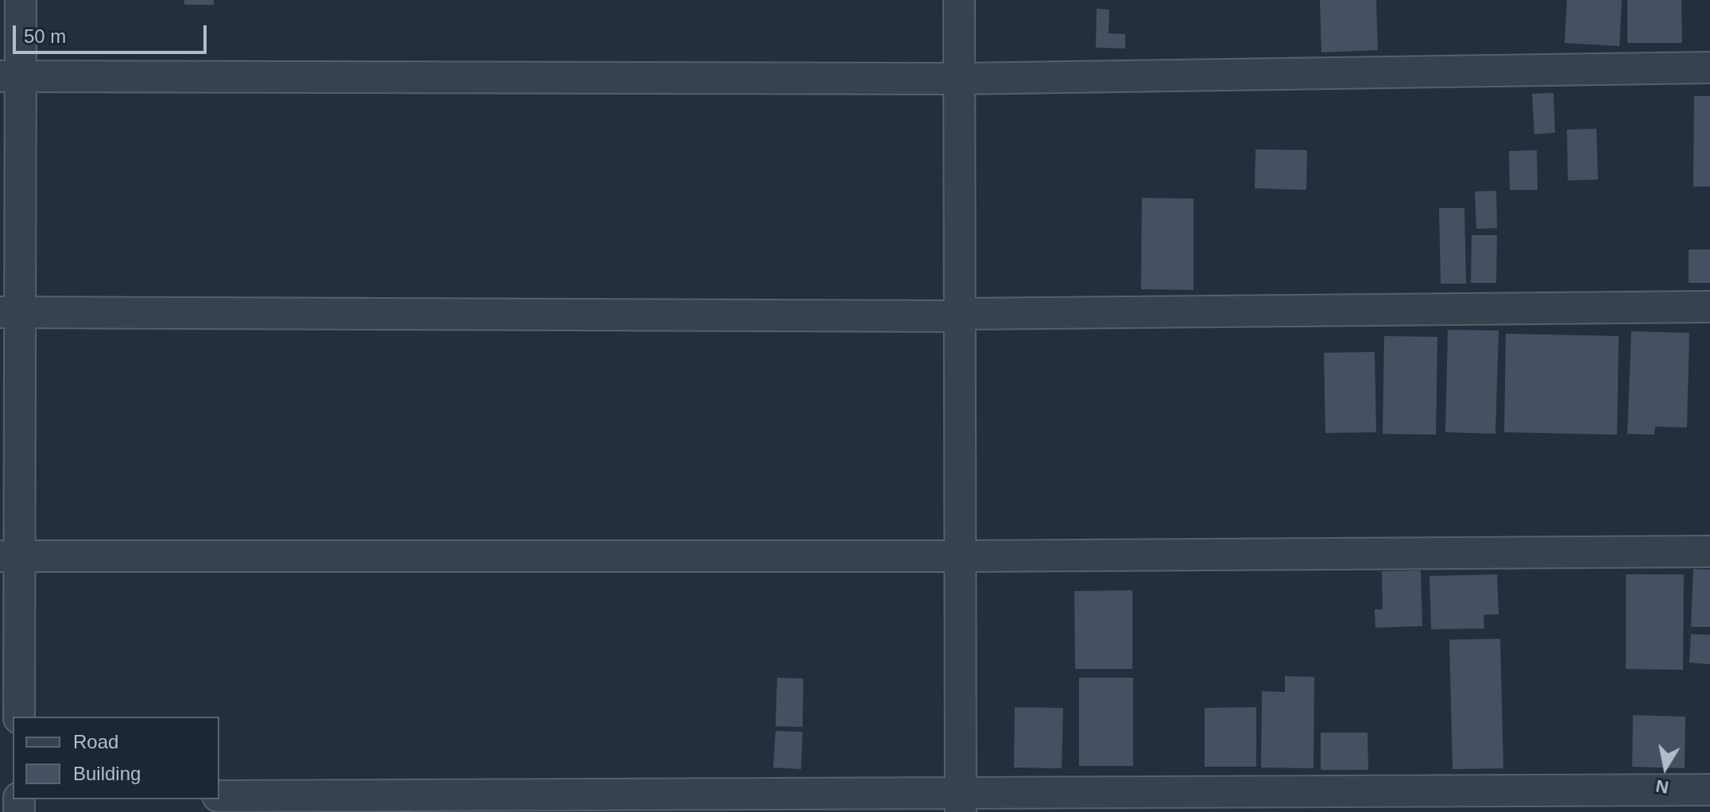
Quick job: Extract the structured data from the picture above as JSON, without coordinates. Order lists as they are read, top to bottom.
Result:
{
  "legend": ["Road", "Building"],
  "scale_bar": "50 m",
  "north": "bottom"
}
